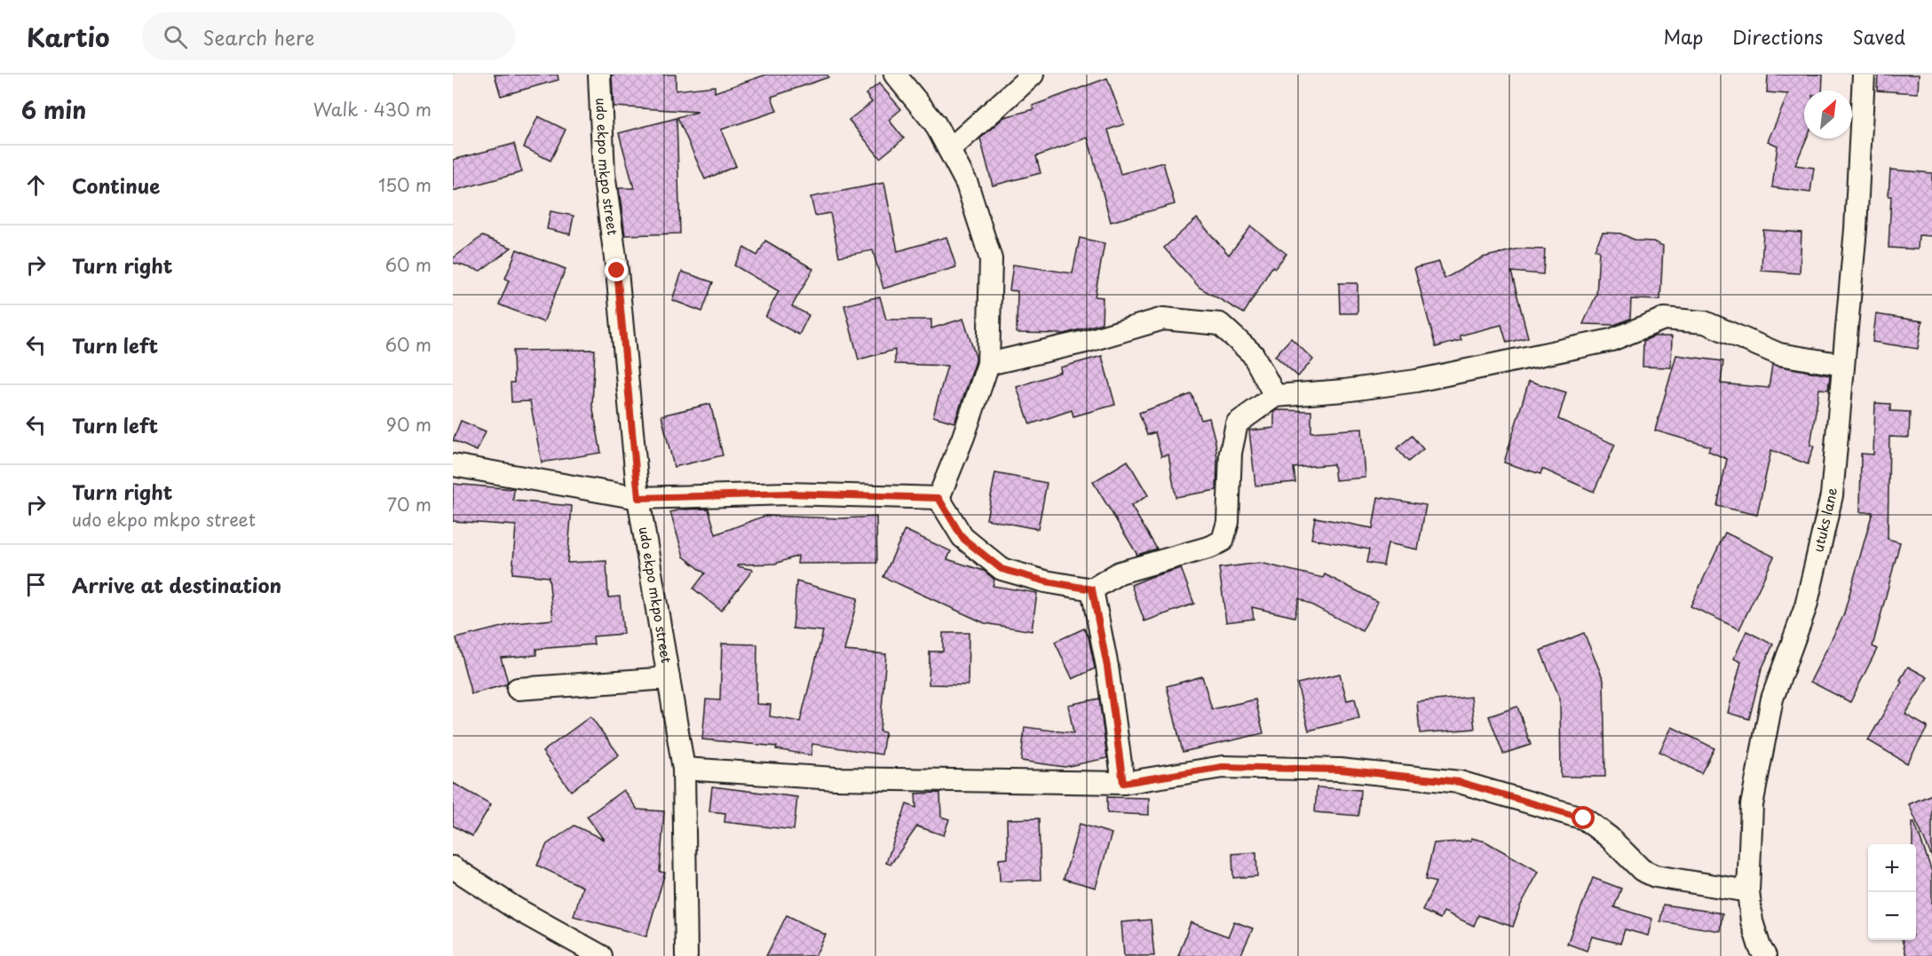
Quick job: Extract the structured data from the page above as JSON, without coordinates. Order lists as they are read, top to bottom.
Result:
{
  "streets": {
    "street": ["udo ekpo mkpo street", "utuks lane"]
  },
  "north": "top right",
  "page": {
    "header": "Kartio",
    "search": "Search here",
    "nav": ["Map", "Directions", "Saved"],
    "heading": ["6 min", "Walk · 430 m"],
    "list": [
      ["Continue", "150 m"],
      ["Turn right", "60 m"],
      ["Turn left", "60 m"],
      ["Turn left", "90 m"],
      ["Turn right", "udo ekpo mkpo street", "70 m"],
      "Arrive at destination"
    ],
    "map_buttons": ["+", "−"]
  }
}
